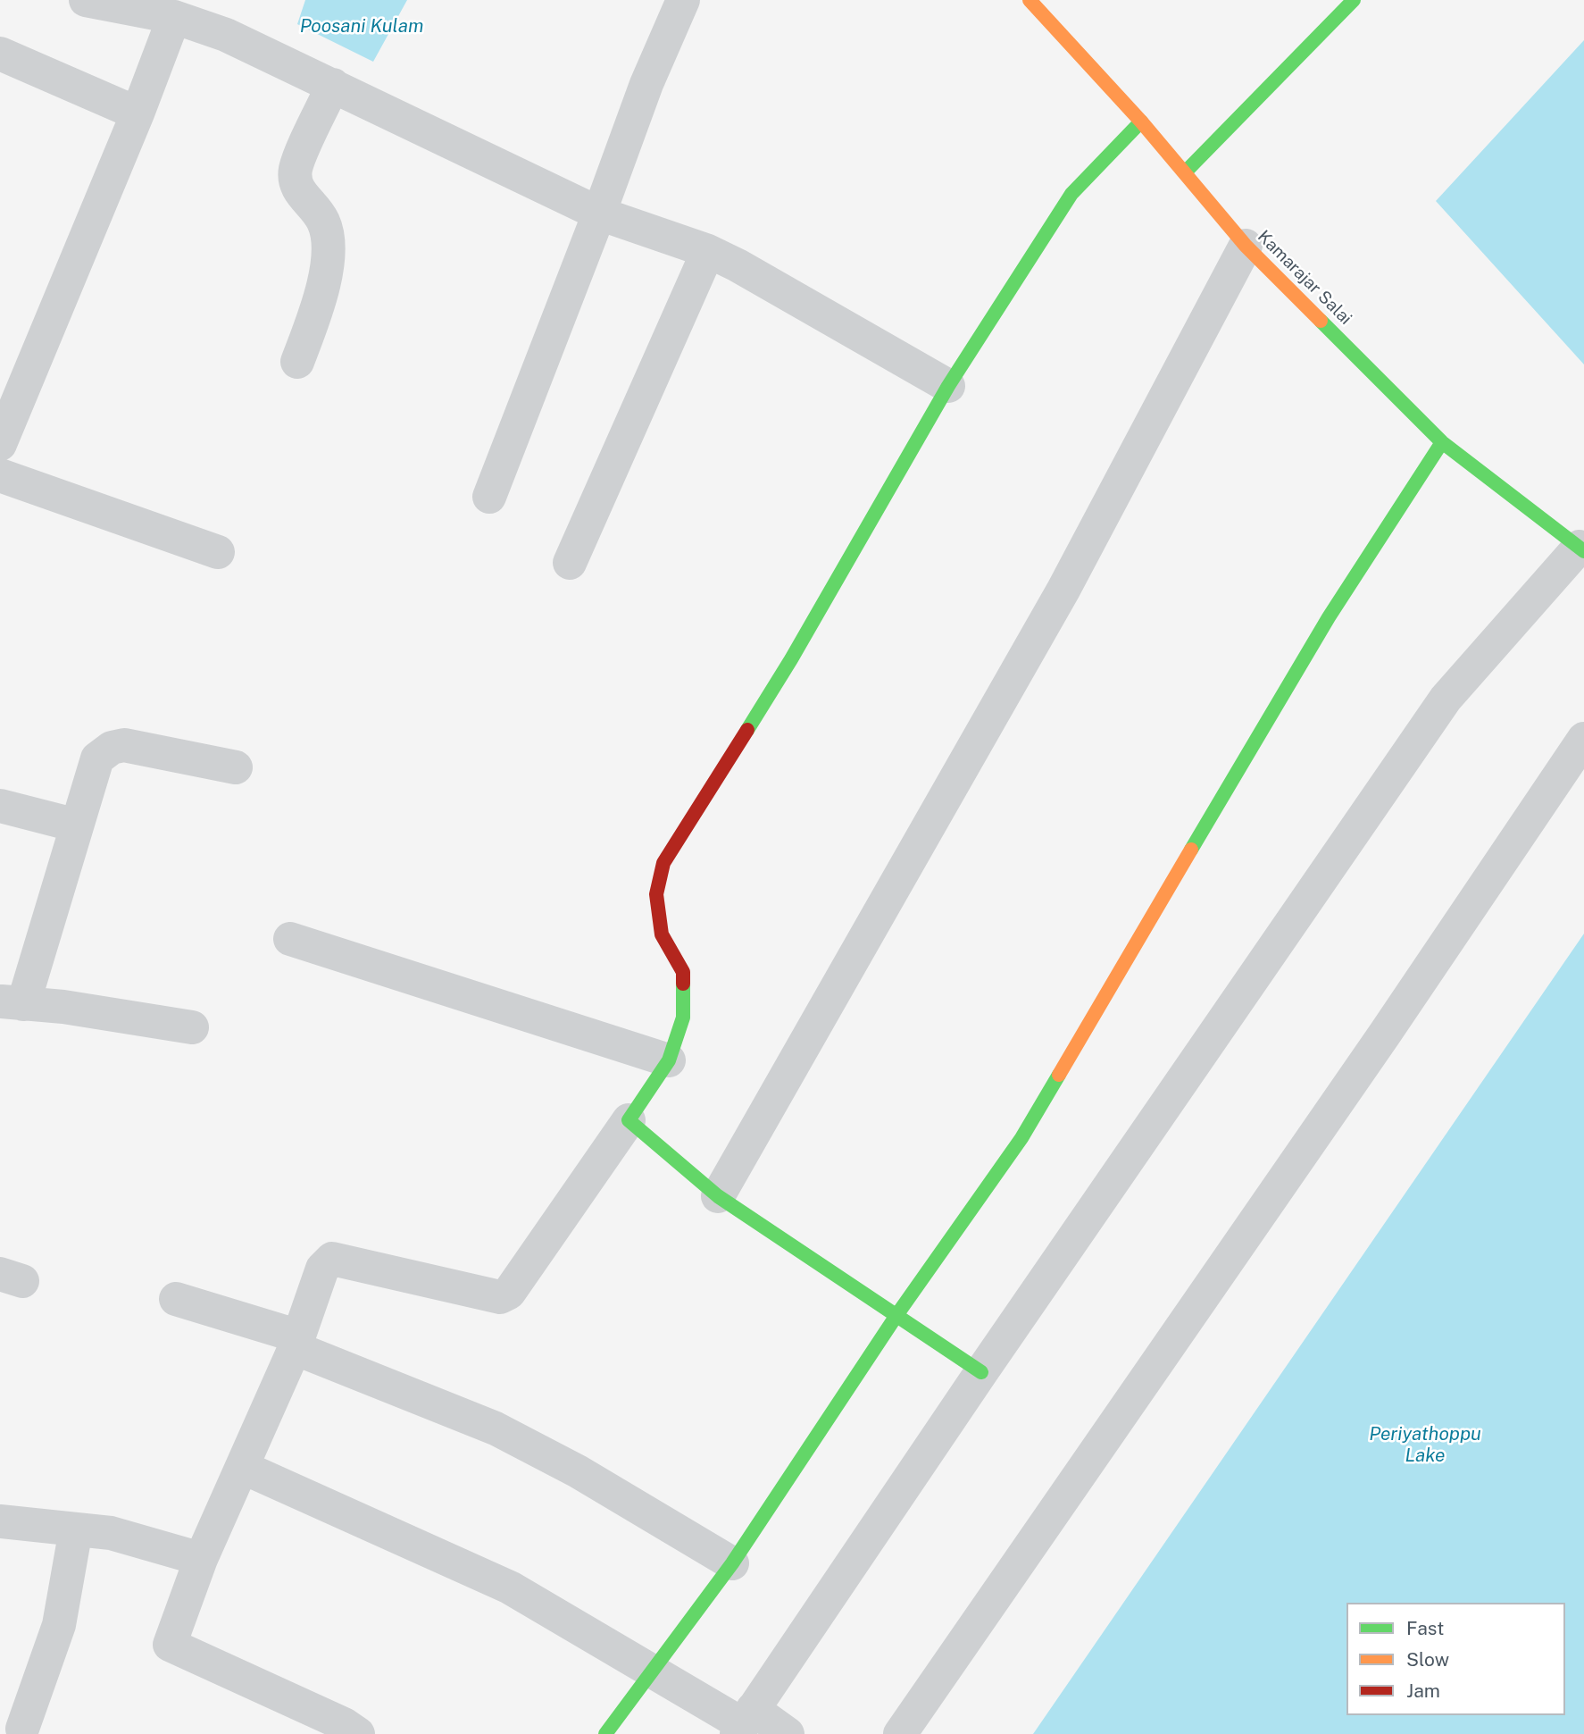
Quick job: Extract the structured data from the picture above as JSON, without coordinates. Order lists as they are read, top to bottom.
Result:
{
  "streets": {
    "street": ["Kamarajar Salai"]
  },
  "water": ["Poosani Kulam", "Periyathoppu Lake"],
  "legend": ["Fast", "Slow", "Jam"]
}
